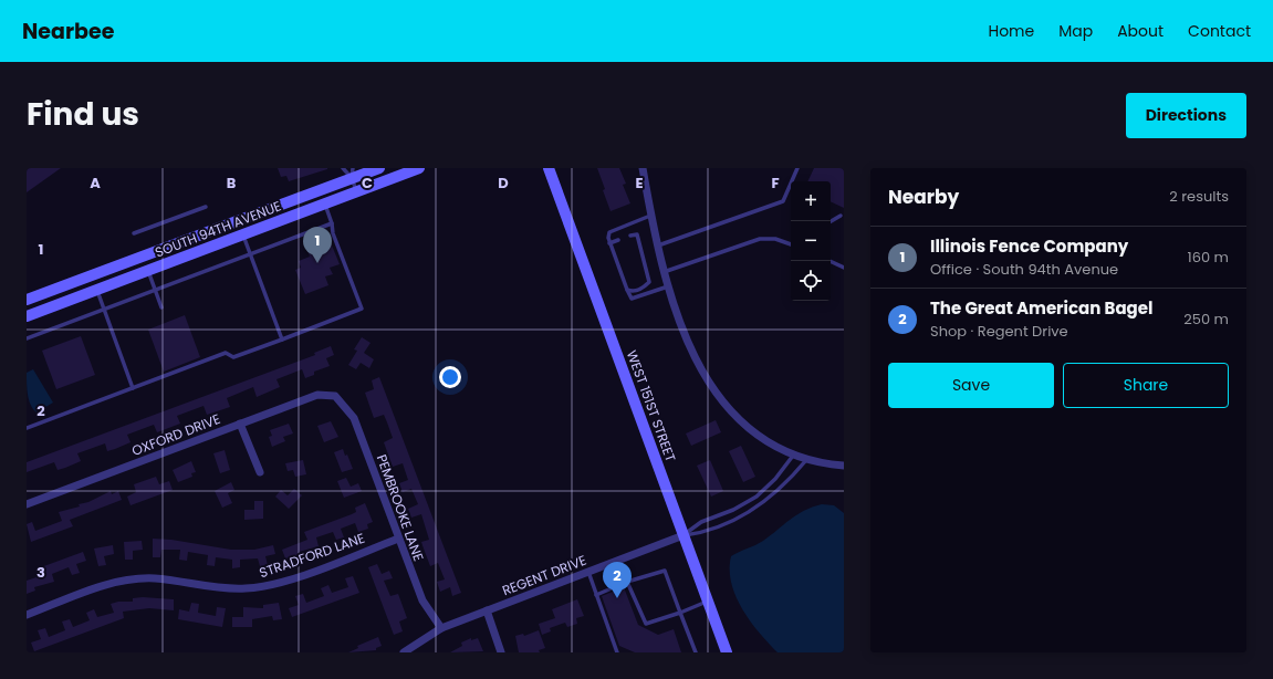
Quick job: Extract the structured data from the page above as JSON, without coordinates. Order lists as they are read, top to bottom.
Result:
{
  "streets": {
    "street": [
      "SOUTH 94TH AVENUE",
      "WEST 151ST STREET",
      "OXFORD DRIVE",
      "PEMBROOKE LANE",
      "STRADFORD LANE",
      "REGENT DRIVE"
    ]
  },
  "crossings": [
    ["WEST 151ST STREET", "REGENT DRIVE"],
    ["OXFORD DRIVE", "PEMBROOKE LANE"],
    ["PEMBROOKE LANE", "STRADFORD LANE"],
    ["PEMBROOKE LANE", "REGENT DRIVE"]
  ],
  "page": {
    "header": "Nearbee",
    "nav": [
      "Home",
      "Map",
      "About",
      "Contact"
    ],
    "title": "Find us",
    "buttons": [
      "Directions",
      ["Save", "Share"]
    ],
    "heading": ["Nearby", "2 results"],
    "map_buttons": ["+", "−"],
    "list": [
      {
        "mark": "1",
        "name": "Illinois Fence Company",
        "note": "Office · South 94th Avenue",
        "value": "160 m"
      },
      {
        "mark": "2",
        "name": "The Great American Bagel",
        "note": "Shop · Regent Drive",
        "value": "250 m"
      }
    ],
    "pins": ["1", "2"]
  },
  "grid": {
    "columns": [
      "A",
      "B",
      "C",
      "D",
      "E",
      "F"
    ],
    "rows": ["1", "2", "3"]
  }
}
